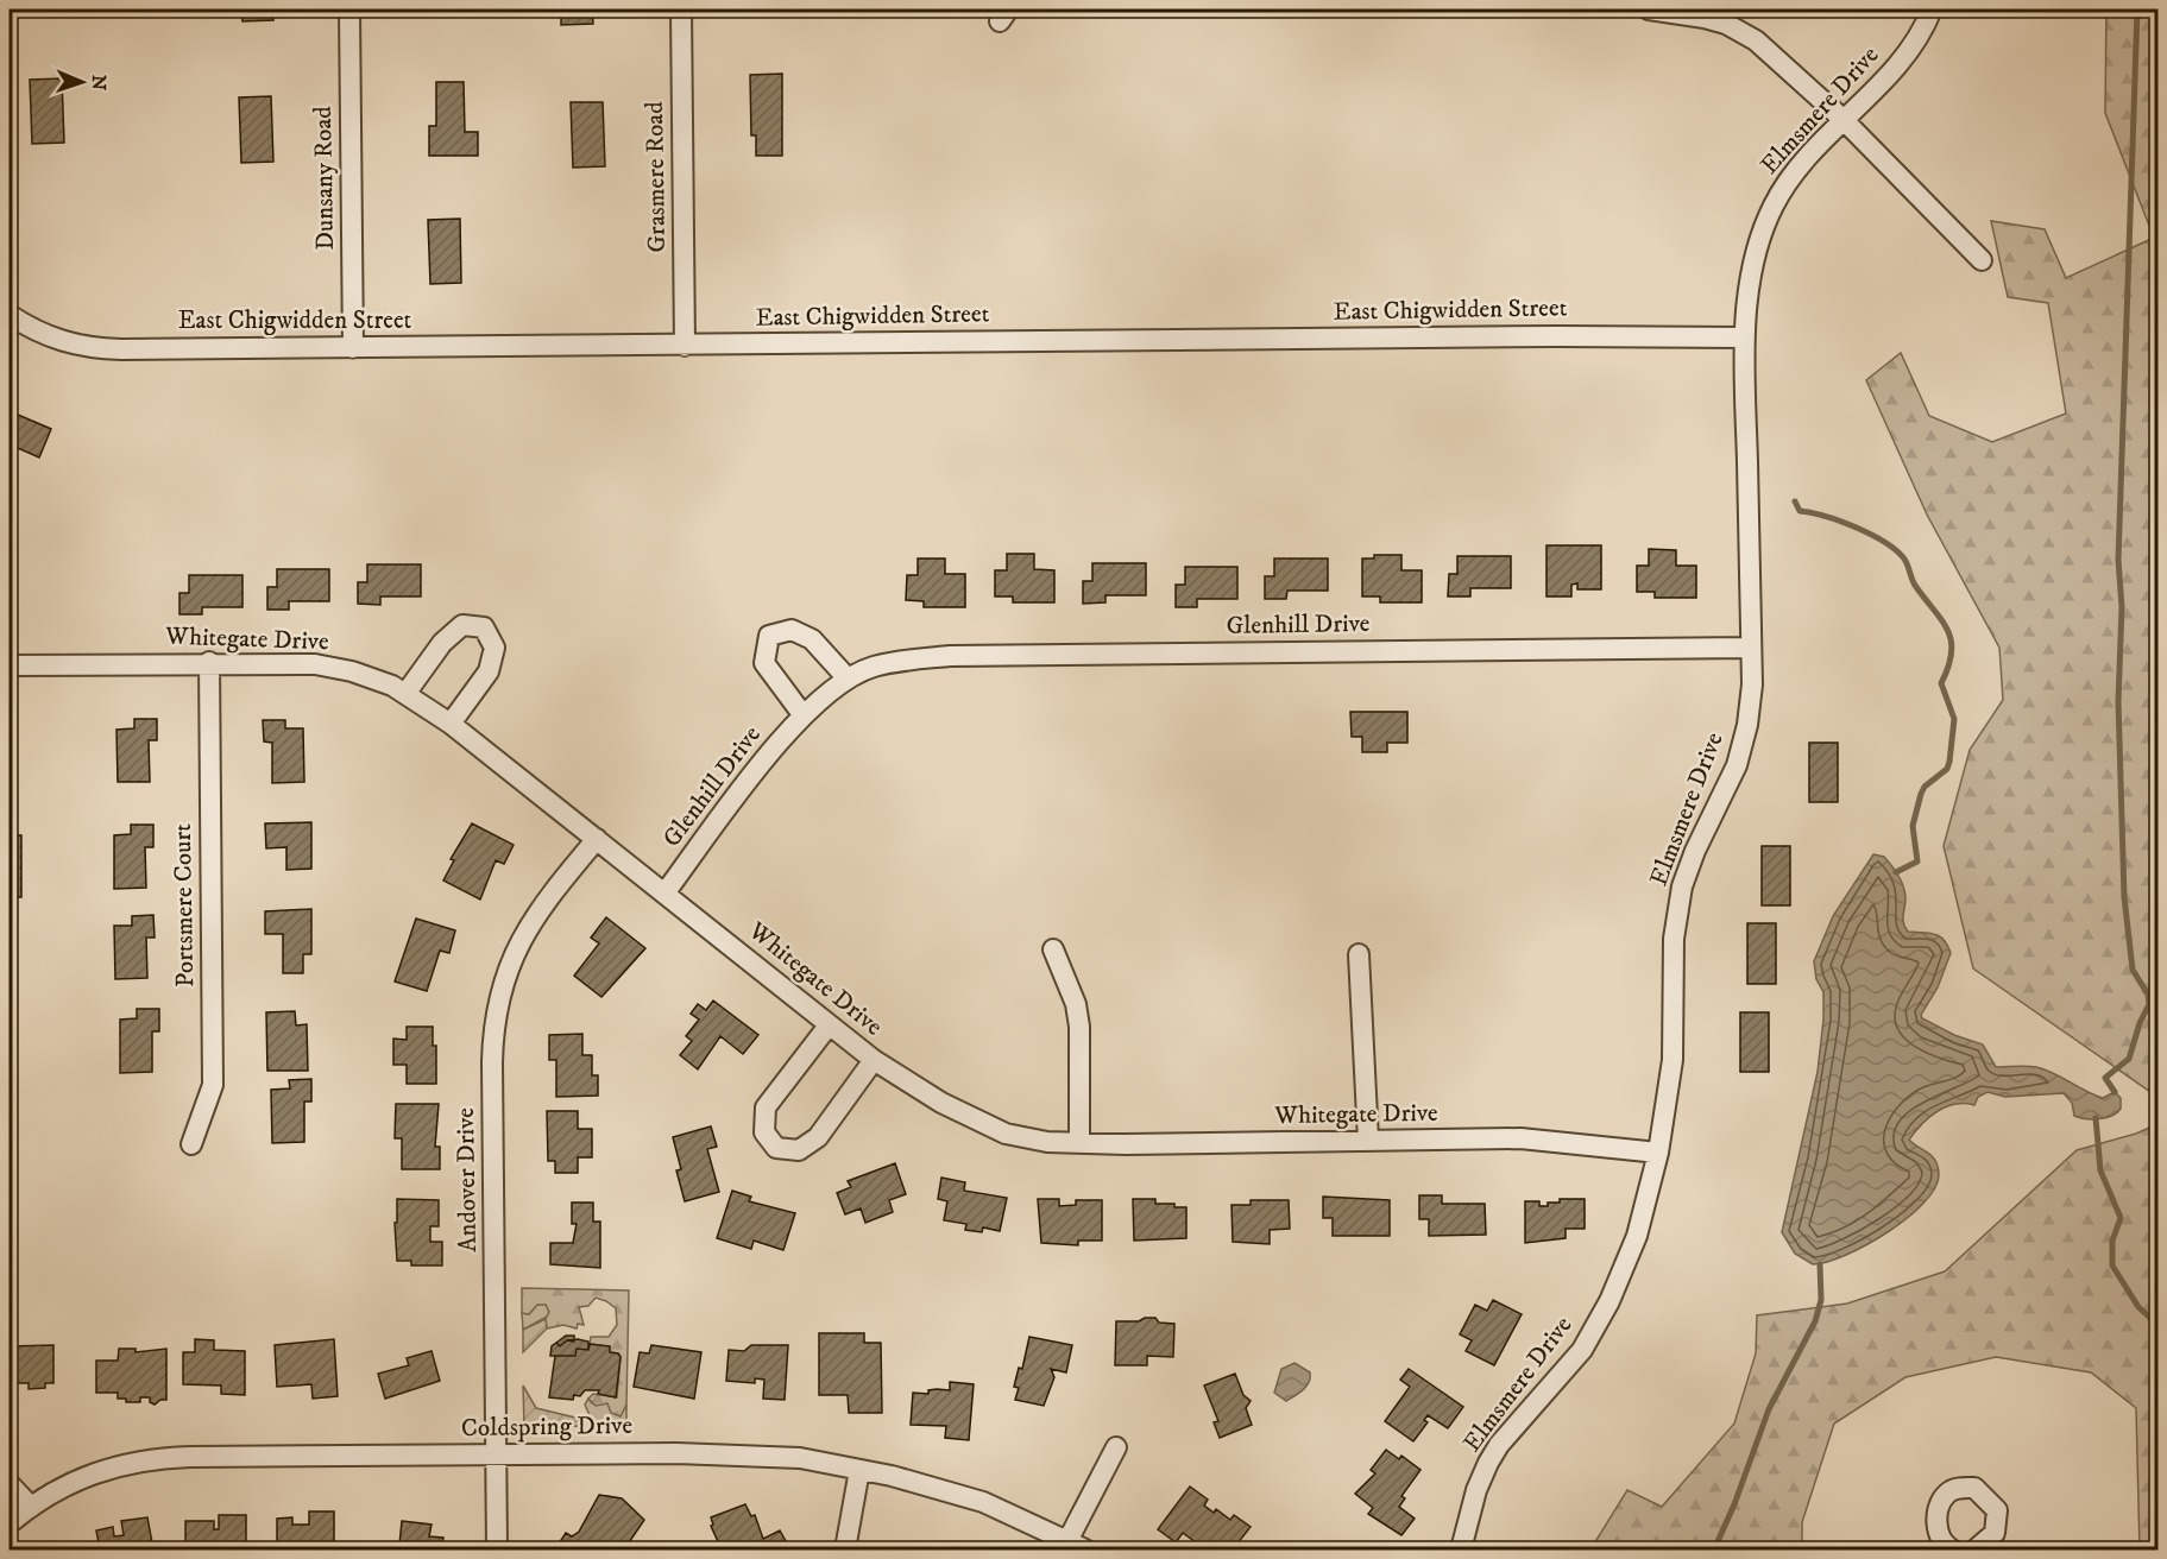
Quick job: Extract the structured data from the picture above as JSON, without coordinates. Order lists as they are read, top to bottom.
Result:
{
  "streets": {
    "street": [
      "Elmsmere Drive",
      "Grasmere Road",
      "Dunsany Road",
      "East Chigwidden Street",
      "Glenhill Drive",
      "Whitegate Drive",
      "Portsmere Court",
      "Andover Drive",
      "Coldspring Drive"
    ]
  },
  "crossings": [
    ["Elmsmere Drive", "East Chigwidden Street"],
    ["Elmsmere Drive", "Glenhill Drive"],
    ["Elmsmere Drive", "Whitegate Drive"],
    ["Grasmere Road", "East Chigwidden Street"],
    ["Dunsany Road", "East Chigwidden Street"],
    ["Glenhill Drive", "Whitegate Drive"],
    ["Whitegate Drive", "Portsmere Court"],
    ["Whitegate Drive", "Andover Drive"],
    ["Andover Drive", "Coldspring Drive"]
  ],
  "north": "right"
}
